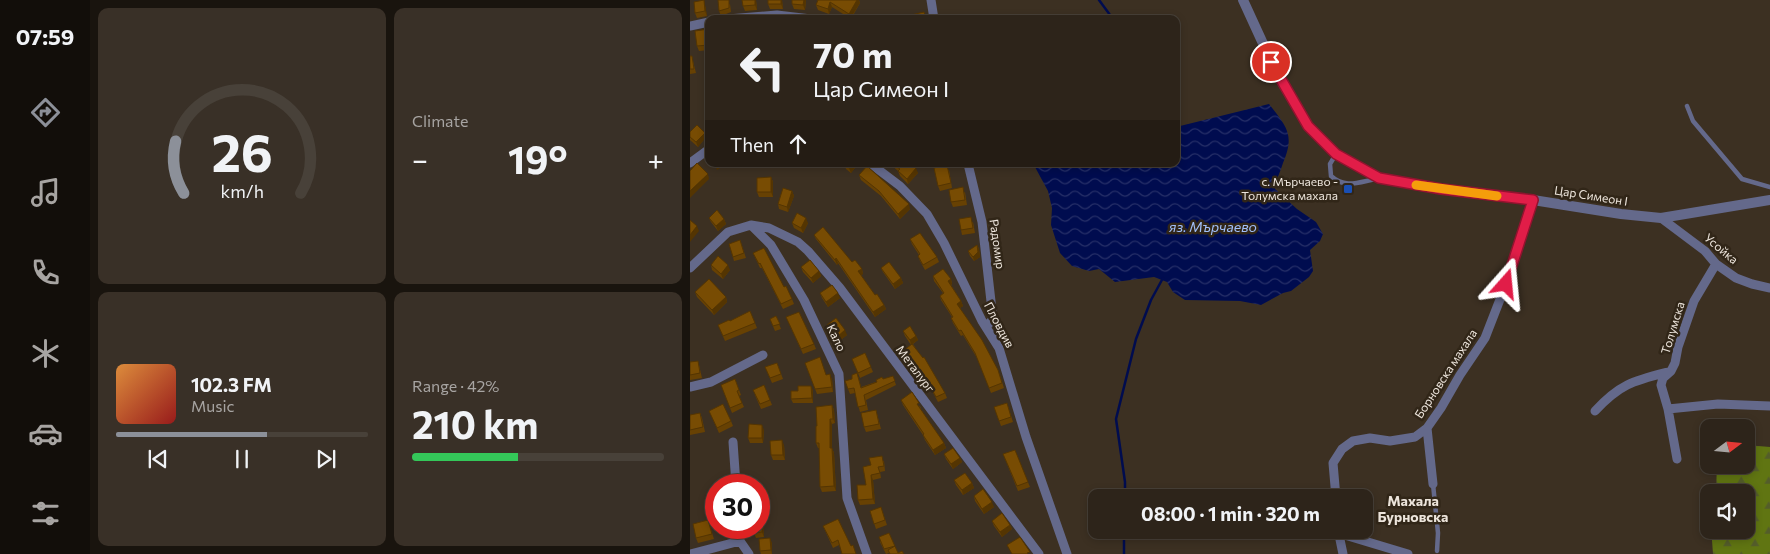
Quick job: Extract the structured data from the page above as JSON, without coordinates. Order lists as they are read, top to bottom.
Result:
{
  "streets": {
    "street": [
      "Цар Симеон I",
      "Радомир",
      "Усойка",
      "Пловдив",
      "Толумска",
      "Кало",
      "Металург",
      "Борновска махала"
    ]
  },
  "crossings": [
    ["Цар Симеон I", "Усойка"],
    ["Цар Симеон I", "Борновска махала"],
    ["Радомир", "Пловдив"],
    ["Усойка", "Толумска"],
    ["Кало", "Металург"]
  ],
  "districts": ["Махала Бурновска"],
  "water": ["яз. Мърчаево"],
  "places": {
    "transit": ["с. Мърчаево - Толумска махала"]
  },
  "north": "right",
  "page": {
    "tabs": "07:59",
    "tile": [
      "Climate",
      ["Range · 42%", "210 km"]
    ],
    "turn": ["70 m", "Цар Симеон I"],
    "then": "Then",
    "heat": ["−", "19°", "+"],
    "song": ["102.3 FM", "Music"],
    "limit": "30",
    "trip": "08:00 · 1 min · 320 m",
    "gauge": ["26", "km/h"]
  }
}
